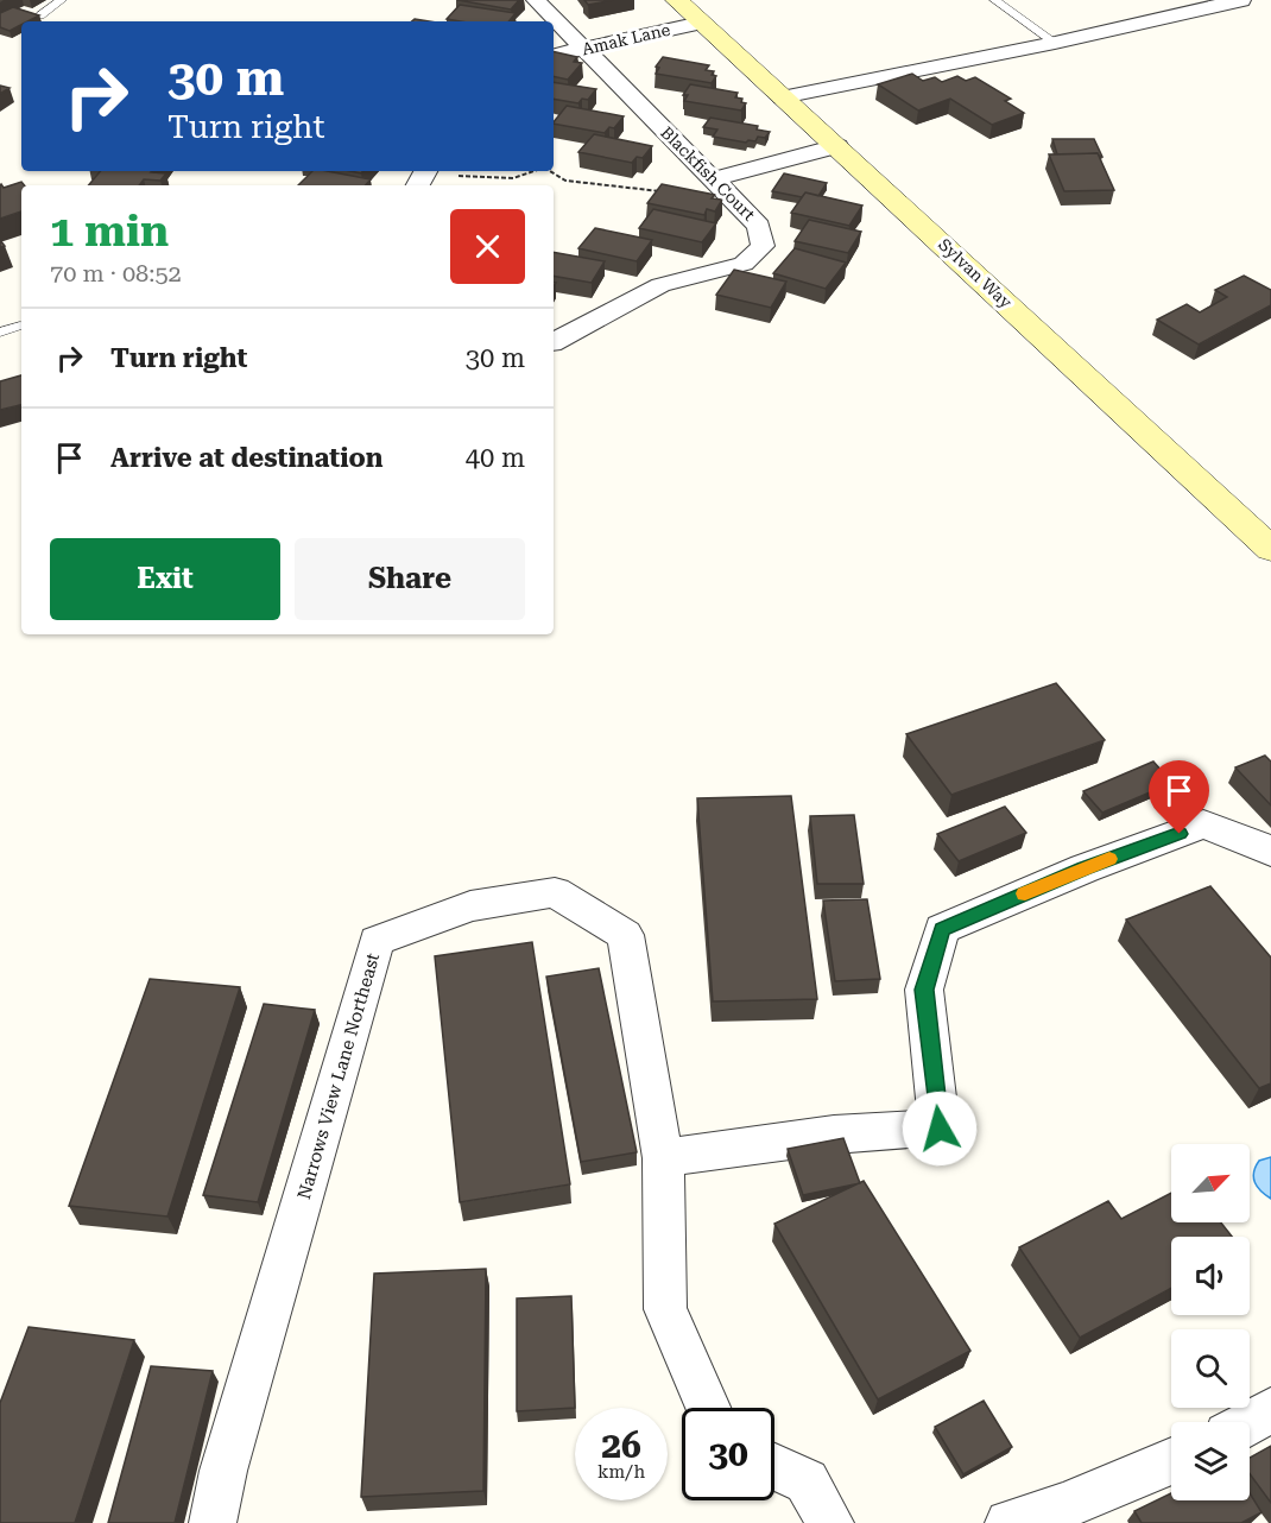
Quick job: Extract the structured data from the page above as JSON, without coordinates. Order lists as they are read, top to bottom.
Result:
{
  "streets": {
    "main road": ["Sylvan Way"],
    "street": ["Amak Lane", "Blackfish Court", "Narrows View Lane Northeast"]
  },
  "crossings": [
    ["Amak Lane", "Blackfish Court"],
    ["Amak Lane", "Sylvan Way"]
  ],
  "north": "top right",
  "page": {
    "turn": ["30 m", "Turn right"],
    "heading": ["1 min", "70 m · 08:52"],
    "list": [
      {
        "name": "Turn right",
        "value": "30 m"
      },
      {
        "name": "Arrive at destination",
        "value": "40 m"
      }
    ],
    "buttons": ["Exit", "Share"],
    "speed": "26 km/h",
    "limit": "30"
  }
}
